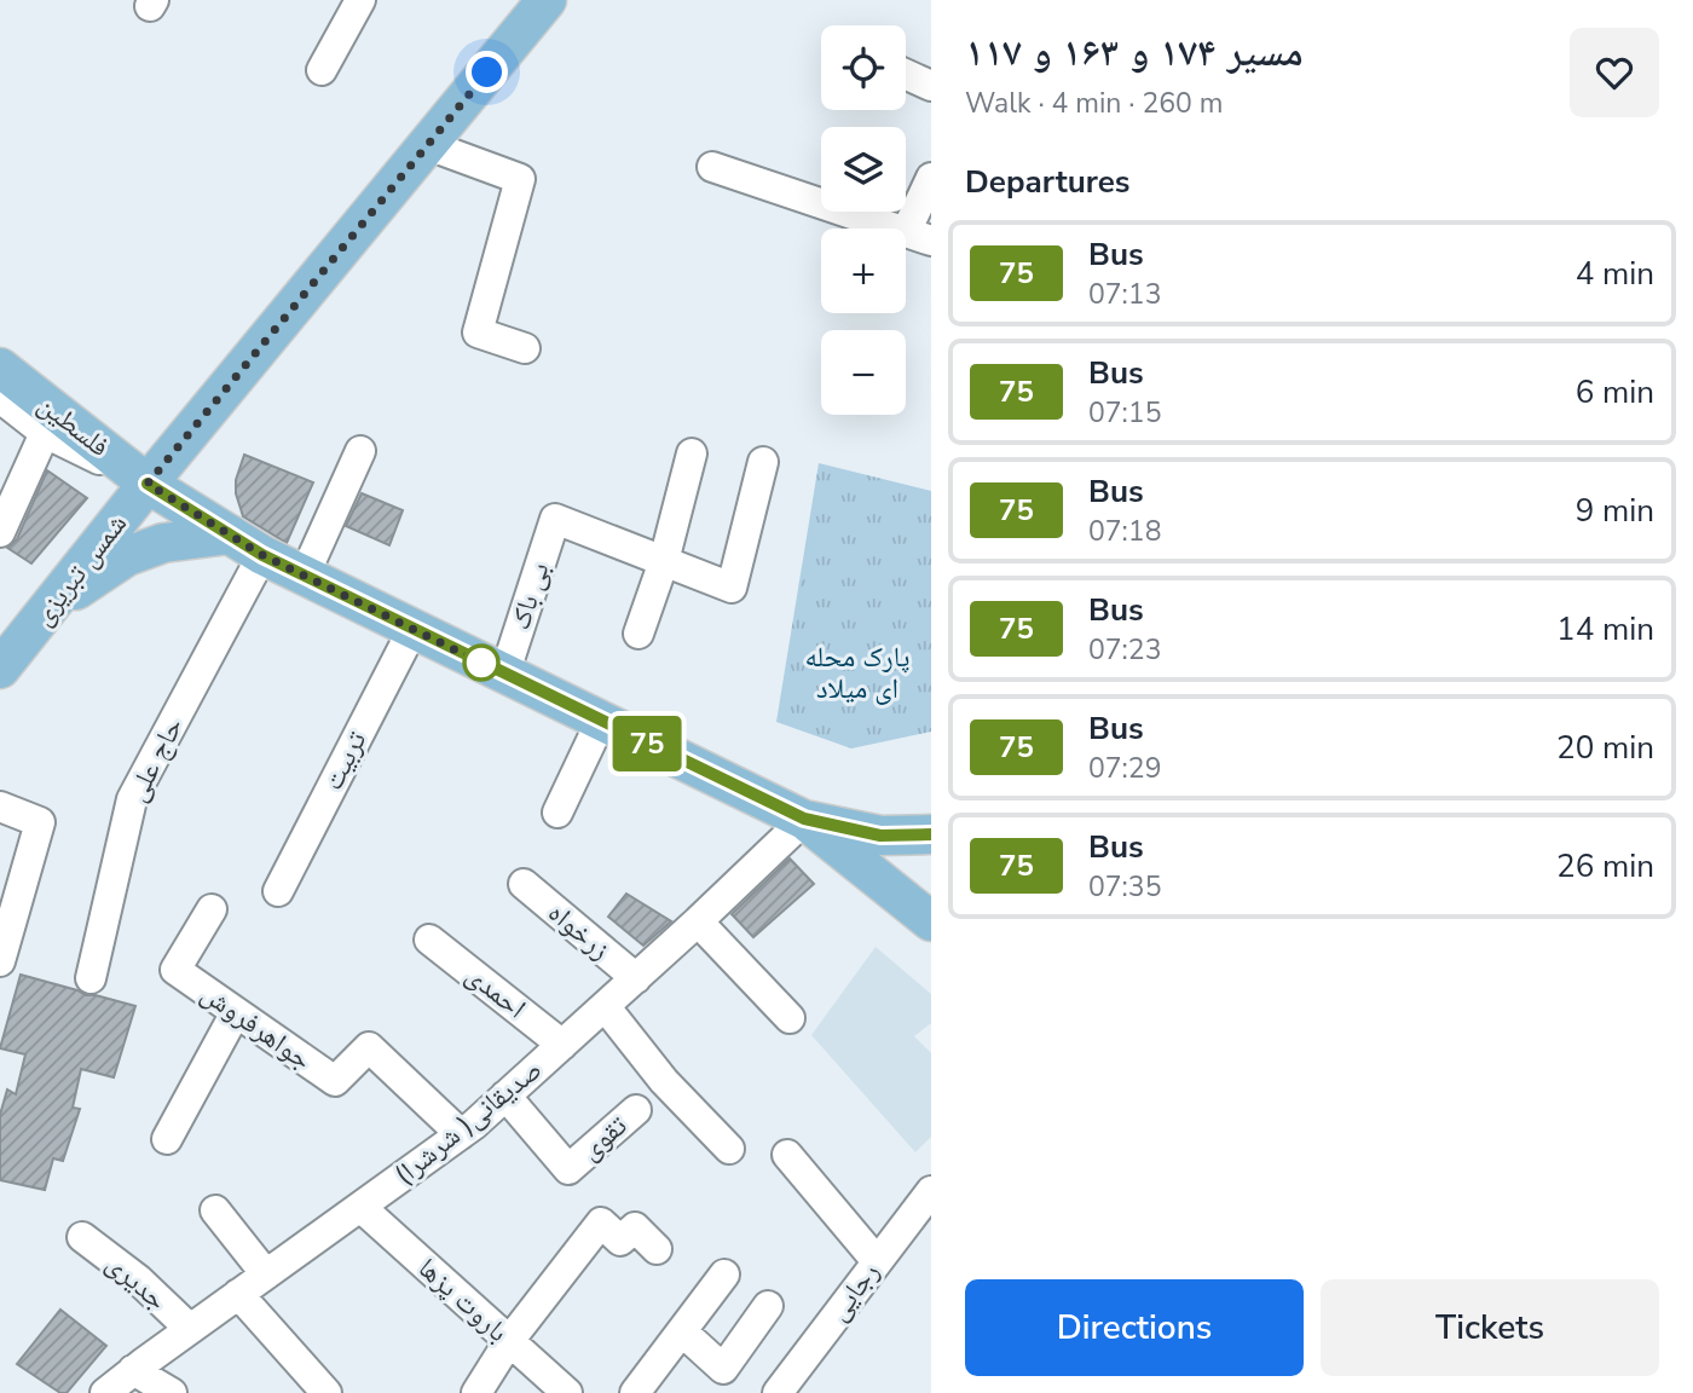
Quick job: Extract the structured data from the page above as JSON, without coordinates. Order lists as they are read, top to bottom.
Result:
{
  "streets": {
    "main road": ["فلسطین", "شمس تبریزی"],
    "street": [
      "بی باک",
      "حاج علی",
      "تربیت",
      "زرخواه",
      "احمدی",
      "جواهرفروش",
      "(شرشرا )صدیقانی",
      "تقوی",
      "جدیری",
      "رجایی",
      "باروت پزها"
    ]
  },
  "crossings": [
    ["فلسطین", "شمس تبریزی"],
    ["فلسطین", "بی باک"],
    ["فلسطین", "حاج علی"],
    ["فلسطین", "تربیت"],
    ["فلسطین", "(شرشرا )صدیقانی"],
    ["زرخواه", "(شرشرا )صدیقانی"],
    ["احمدی", "(شرشرا )صدیقانی"],
    ["جواهرفروش", "(شرشرا )صدیقانی"],
    ["(شرشرا )صدیقانی", "تقوی"],
    ["(شرشرا )صدیقانی", "جدیری"],
    ["(شرشرا )صدیقانی", "باروت پزها"]
  ],
  "parks": ["پارک محله ای میلاد"],
  "lines": ["bus line 75"],
  "page": {
    "on_map": "75",
    "heading": [
      ["مسیر ۱۷۴ و ۱۶۳ و ۱۱۷", "Walk · 4 min · 260 m"],
      "Departures"
    ],
    "map_buttons": ["+", "−"],
    "list": [
      {
        "mark": "75",
        "name": "Bus",
        "note": "07:13",
        "value": "4 min"
      },
      {
        "mark": "75",
        "name": "Bus",
        "note": "07:15",
        "value": "6 min"
      },
      {
        "mark": "75",
        "name": "Bus",
        "note": "07:18",
        "value": "9 min"
      },
      {
        "mark": "75",
        "name": "Bus",
        "note": "07:23",
        "value": "14 min"
      },
      {
        "mark": "75",
        "name": "Bus",
        "note": "07:29",
        "value": "20 min"
      },
      {
        "mark": "75",
        "name": "Bus",
        "note": "07:35",
        "value": "26 min"
      }
    ],
    "buttons": ["Directions", "Tickets"]
  }
}
